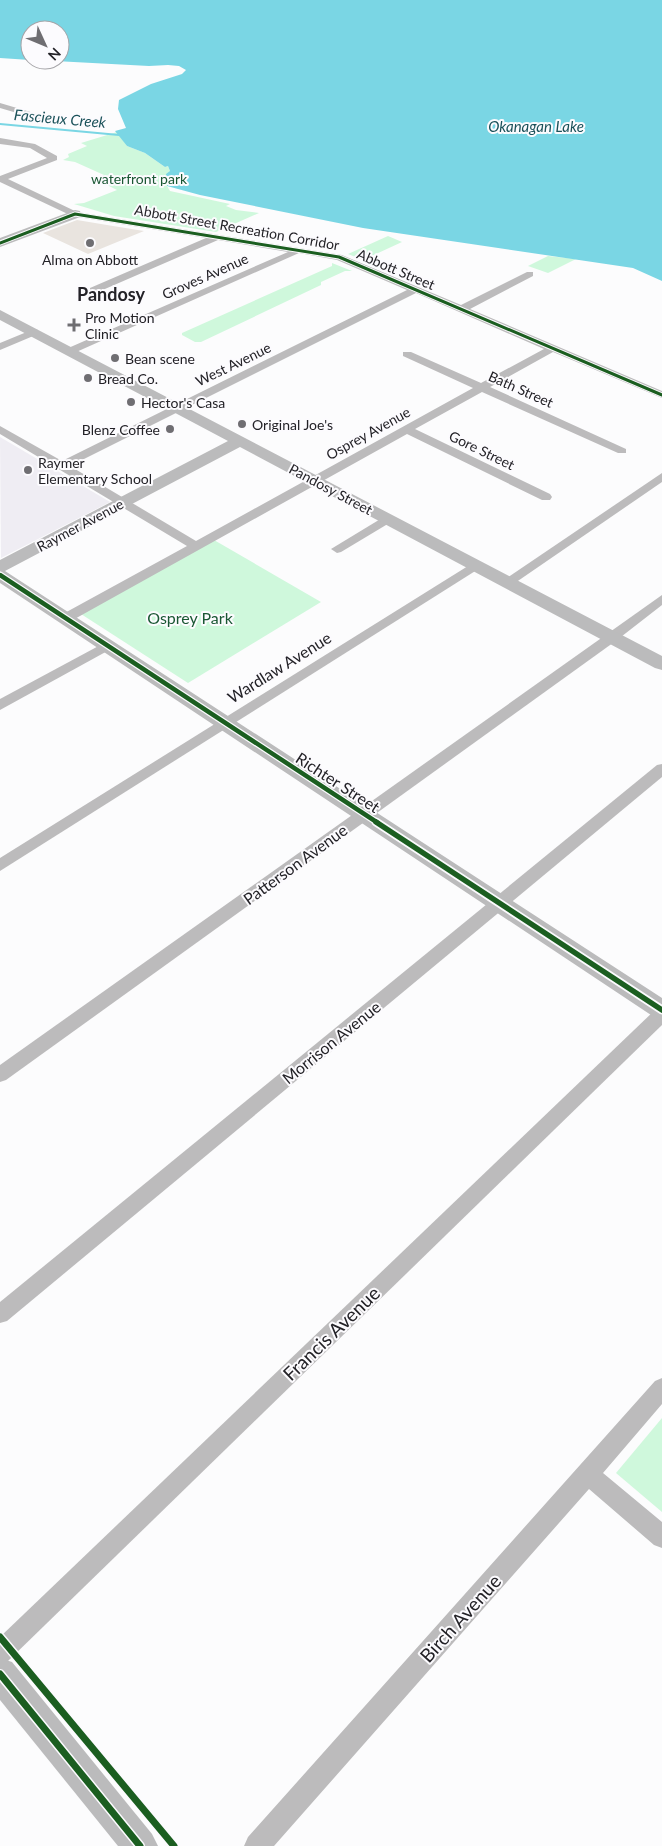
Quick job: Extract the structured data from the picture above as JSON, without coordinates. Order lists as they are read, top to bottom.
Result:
{
  "streets": {
    "street": [
      "Abbott Street",
      "Groves Avenue",
      "West Avenue",
      "Bath Street",
      "Osprey Avenue",
      "Gore Street",
      "Pandosy Street",
      "Raymer Avenue",
      "Wardlaw Avenue",
      "Richter Street",
      "Patterson Avenue",
      "Morrison Avenue",
      "Francis Avenue",
      "Birch Avenue"
    ],
    "cycle path": ["Abbott Street Recreation Corridor"]
  },
  "crossings": [
    ["Abbott Street", "Groves Avenue"],
    ["Abbott Street", "West Avenue"],
    ["Abbott Street", "Osprey Avenue"],
    ["Groves Avenue", "Pandosy Street"],
    ["West Avenue", "Pandosy Street"],
    ["Bath Street", "Osprey Avenue"],
    ["Osprey Avenue", "Gore Street"],
    ["Osprey Avenue", "Pandosy Street"],
    ["Osprey Avenue", "Richter Street"],
    ["Pandosy Street", "Raymer Avenue"],
    ["Pandosy Street", "Wardlaw Avenue"],
    ["Pandosy Street", "Patterson Avenue"],
    ["Wardlaw Avenue", "Richter Street"],
    ["Richter Street", "Patterson Avenue"],
    ["Richter Street", "Morrison Avenue"]
  ],
  "districts": ["Pandosy"],
  "water": ["Fascieux Creek", "Okanagan Lake"],
  "parks": ["waterfront park", "Osprey Park"],
  "places": {
    "other": [
      "Alma on Abbott",
      "Bean scene",
      "Bread Co.",
      "Hector's Casa",
      "Original Joe's",
      "Blenz Coffee",
      "Raymer Elementary School"
    ],
    "health": ["Pro Motion Clinic"]
  },
  "north": "bottom right"
}
